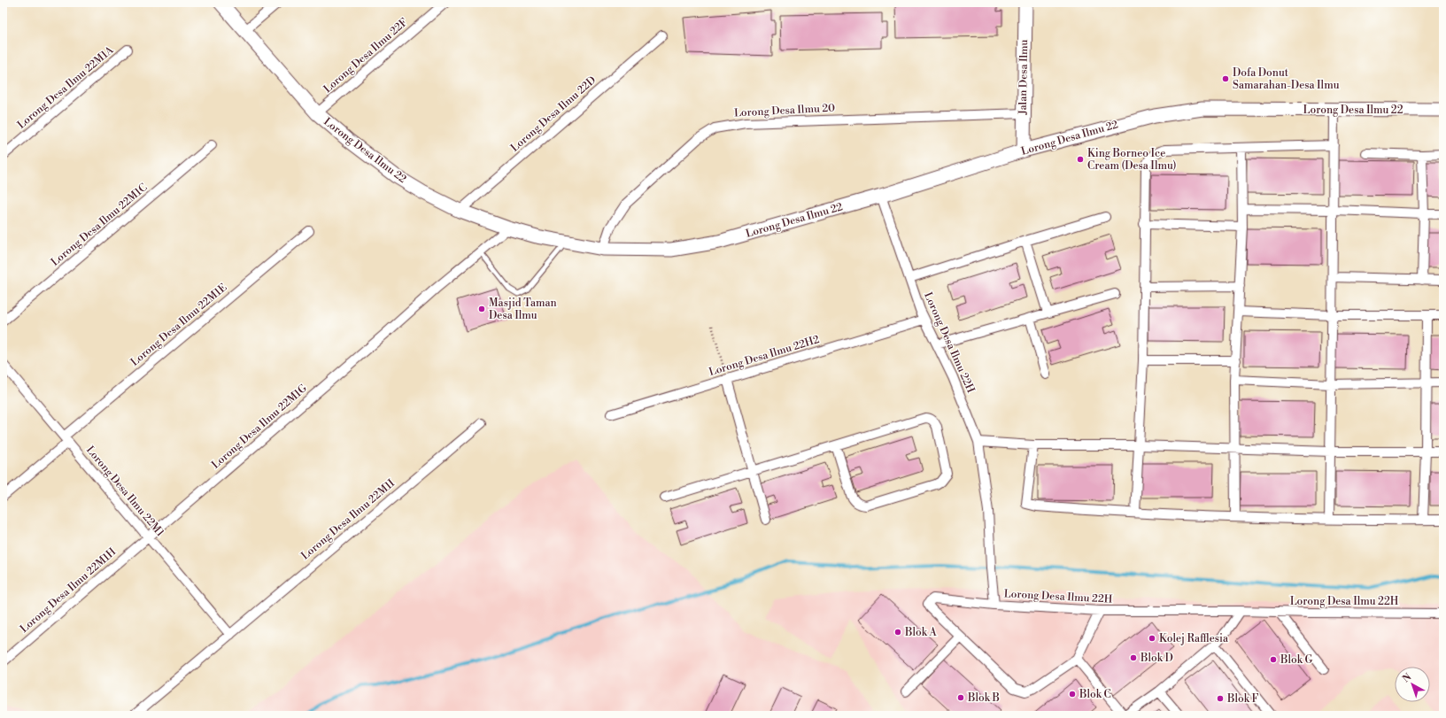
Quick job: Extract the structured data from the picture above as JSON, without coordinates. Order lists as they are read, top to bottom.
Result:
{
  "streets": {
    "street": [
      "Lorong Desa Ilmu 22F",
      "Jalan Desa Ilmu",
      "Lorong Desa Ilmu 22M1A",
      "Lorong Desa Ilmu 22",
      "Lorong Desa Ilmu 20",
      "Lorong Desa Ilmu 22D",
      "Lorong Desa Ilmu 22M1C",
      "Lorong Desa Ilmu 22M1E",
      "Lorong Desa Ilmu 22H",
      "Lorong Desa Ilmu 22H2",
      "Lorong Desa Ilmu 22M1G",
      "Lorong Desa Ilmu 22M1",
      "Lorong Desa Ilmu 22M1I",
      "Lorong Desa Ilmu 22M1H"
    ]
  },
  "crossings": [
    ["Lorong Desa Ilmu 22F", "Lorong Desa Ilmu 22"],
    ["Jalan Desa Ilmu", "Lorong Desa Ilmu 22"],
    ["Jalan Desa Ilmu", "Lorong Desa Ilmu 20"],
    ["Lorong Desa Ilmu 22", "Lorong Desa Ilmu 20"],
    ["Lorong Desa Ilmu 22", "Lorong Desa Ilmu 22D"],
    ["Lorong Desa Ilmu 22", "Lorong Desa Ilmu 22H"],
    ["Lorong Desa Ilmu 22", "Lorong Desa Ilmu 22M1G"],
    ["Lorong Desa Ilmu 22M1E", "Lorong Desa Ilmu 22M1"],
    ["Lorong Desa Ilmu 22H", "Lorong Desa Ilmu 22H2"],
    ["Lorong Desa Ilmu 22M1G", "Lorong Desa Ilmu 22M1"],
    ["Lorong Desa Ilmu 22M1G", "Lorong Desa Ilmu 22M1H"],
    ["Lorong Desa Ilmu 22M1", "Lorong Desa Ilmu 22M1I"],
    ["Lorong Desa Ilmu 22M1", "Lorong Desa Ilmu 22M1H"]
  ],
  "places": [
    "Dofa Donut Samarahan-Desa Ilmu",
    "King Borneo Ice Cream (Desa Ilmu)",
    "Masjid Taman Desa Ilmu",
    "Blok A",
    "Kolej Rafflesia",
    "Blok D",
    "Blok G",
    "Blok C",
    "Blok B",
    "Blok F"
  ],
  "north": "top left"
}
